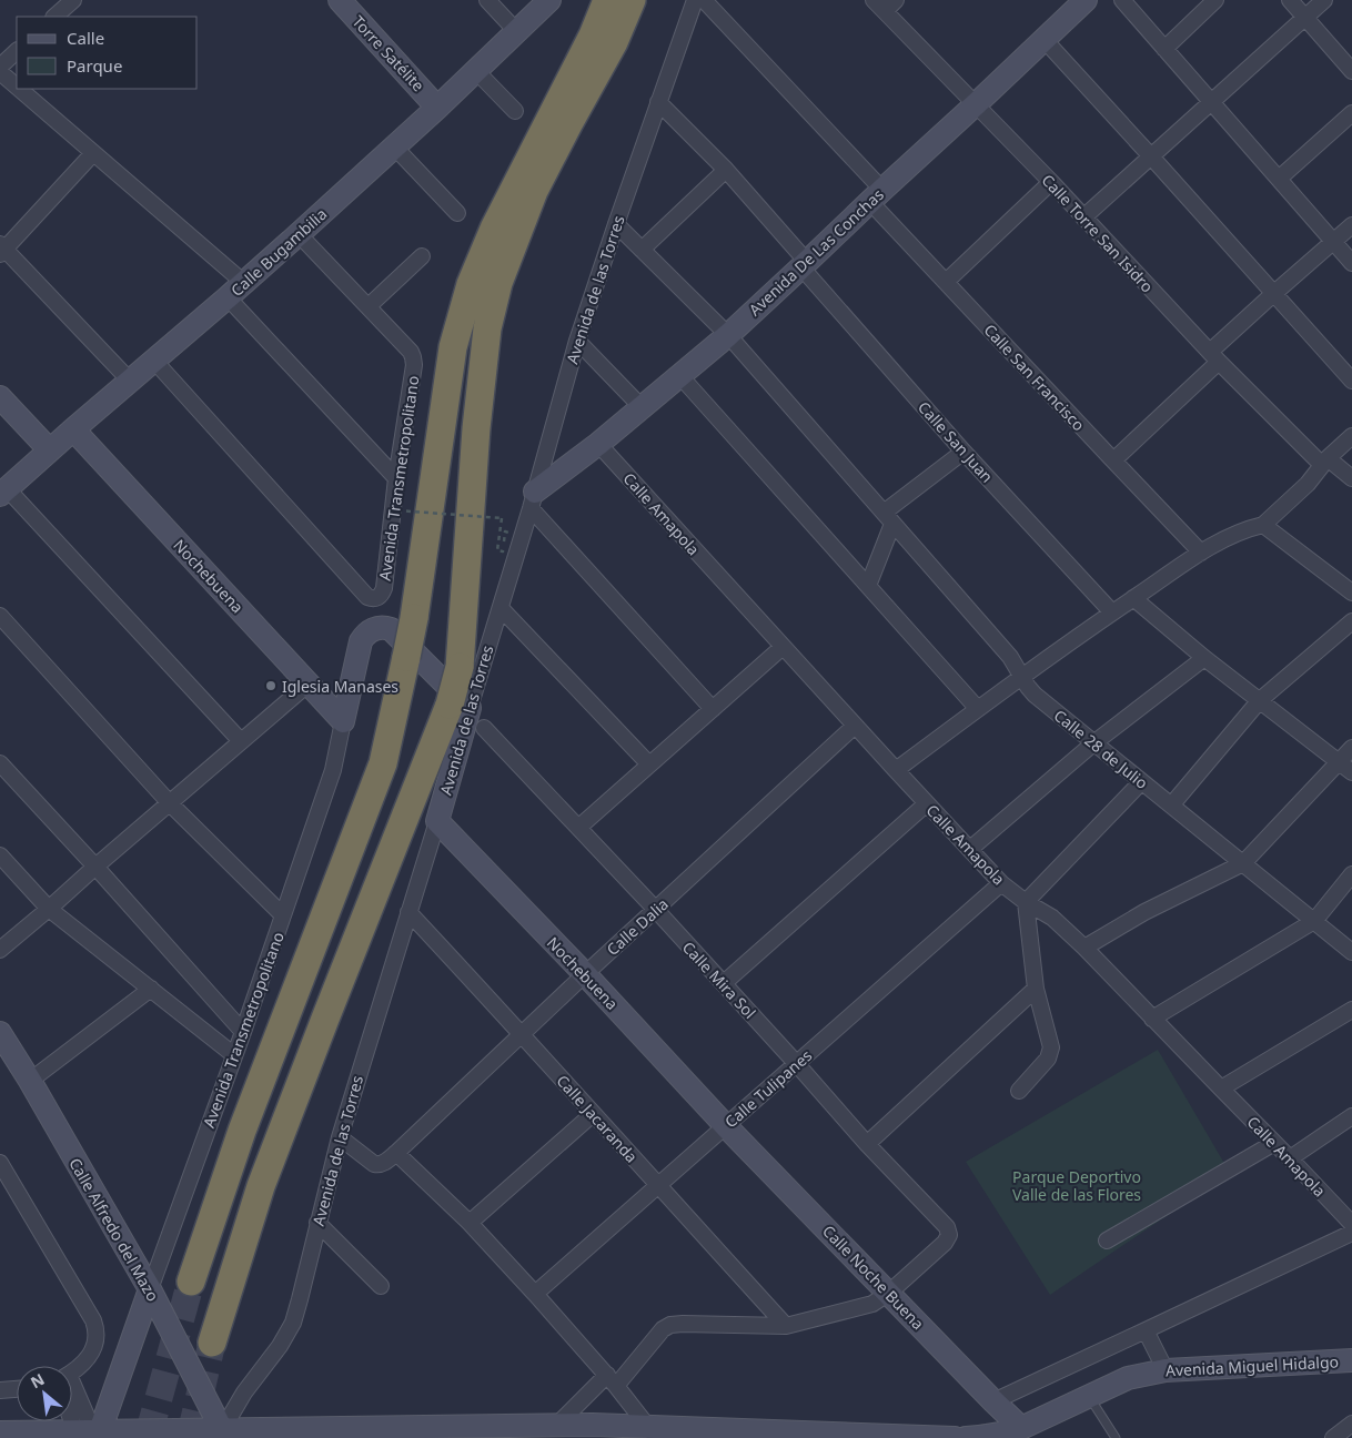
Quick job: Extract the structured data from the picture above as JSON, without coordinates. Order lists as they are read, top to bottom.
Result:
{
  "streets": {
    "street": [
      "Torre Satélite",
      "Calle Torre San Isidro",
      "Calle Bugambilia",
      "Avenida De Las Conchas",
      "Avenida de las Torres",
      "Calle San Francisco",
      "Calle San Juan",
      "Avenida Transmetropolitano",
      "Calle Amapola",
      "Nochebuena",
      "Calle 28 de Julio",
      "Calle Dalia",
      "Calle Mira Sol",
      "Calle Tulipanes",
      "Calle Jacaranda",
      "Calle Alfredo del Mazo",
      "Calle Noche Buena",
      "Avenida Miguel Hidalgo"
    ]
  },
  "crossings": [
    ["Torre Satélite", "Calle Bugambilia"],
    ["Calle Torre San Isidro", "Avenida De Las Conchas"],
    ["Calle Bugambilia", "Avenida Transmetropolitano"],
    ["Calle Bugambilia", "Nochebuena"],
    ["Avenida De Las Conchas", "Avenida de las Torres"],
    ["Avenida De Las Conchas", "Calle San Francisco"],
    ["Avenida De Las Conchas", "Calle San Juan"],
    ["Avenida De Las Conchas", "Calle Amapola"],
    ["Avenida De Las Conchas", "Calle 28 de Julio"],
    ["Avenida de las Torres", "Calle San Juan"],
    ["Avenida de las Torres", "Avenida Transmetropolitano"],
    ["Avenida de las Torres", "Nochebuena"],
    ["Avenida de las Torres", "Calle 28 de Julio"],
    ["Avenida de las Torres", "Calle Dalia"],
    ["Avenida de las Torres", "Calle Jacaranda"],
    ["Avenida de las Torres", "Calle Alfredo del Mazo"],
    ["Avenida Transmetropolitano", "Nochebuena"],
    ["Avenida Transmetropolitano", "Calle Alfredo del Mazo"],
    ["Calle Amapola", "Calle Dalia"],
    ["Calle Amapola", "Calle Tulipanes"],
    ["Nochebuena", "Calle Dalia"],
    ["Nochebuena", "Calle Tulipanes"],
    ["Nochebuena", "Calle Noche Buena"],
    ["Calle Dalia", "Calle Mira Sol"],
    ["Calle Dalia", "Calle Jacaranda"],
    ["Calle Mira Sol", "Calle Tulipanes"],
    ["Calle Mira Sol", "Calle Noche Buena"],
    ["Calle Tulipanes", "Calle Jacaranda"],
    ["Calle Tulipanes", "Calle Noche Buena"],
    ["Calle Noche Buena", "Avenida Miguel Hidalgo"]
  ],
  "parks": ["Parque Deportivo Valle de las Flores"],
  "places": ["Iglesia Manases"],
  "legend": ["Calle", "Parque"],
  "north": "top left"
}
